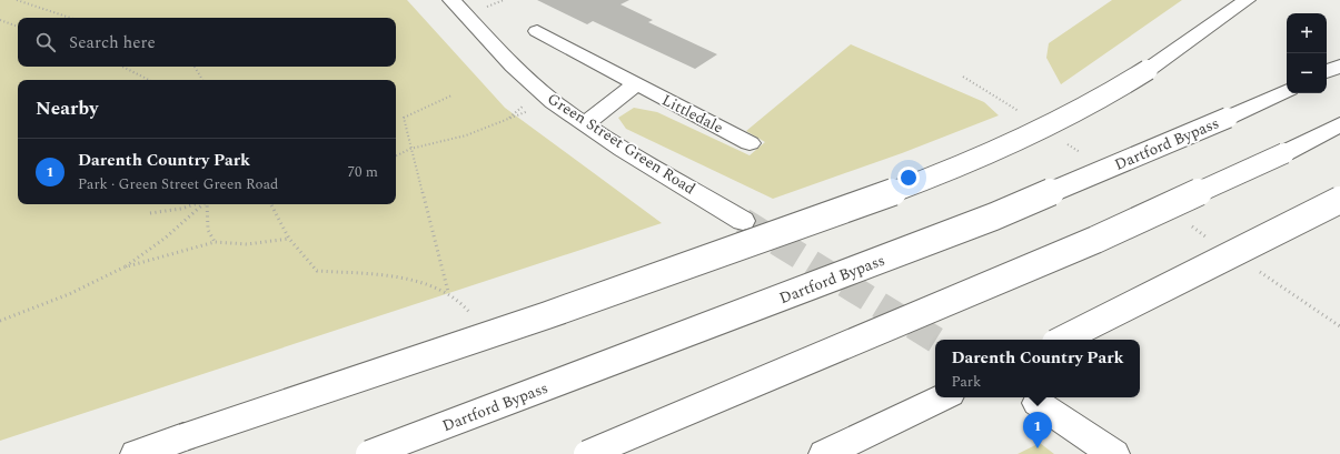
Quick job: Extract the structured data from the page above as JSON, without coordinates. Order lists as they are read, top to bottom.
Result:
{
  "streets": {
    "main road": ["Littledale", "Green Street Green Road", "Dartford Bypass"]
  },
  "page": {
    "map_buttons": ["+", "−"],
    "search": "Search here",
    "heading": "Nearby",
    "list": [
      {
        "mark": "1",
        "name": "Darenth Country Park",
        "note": "Park · Green Street Green Road",
        "value": "70 m"
      }
    ],
    "popup": ["Darenth Country Park", "Park"],
    "pins": "1"
  }
}
